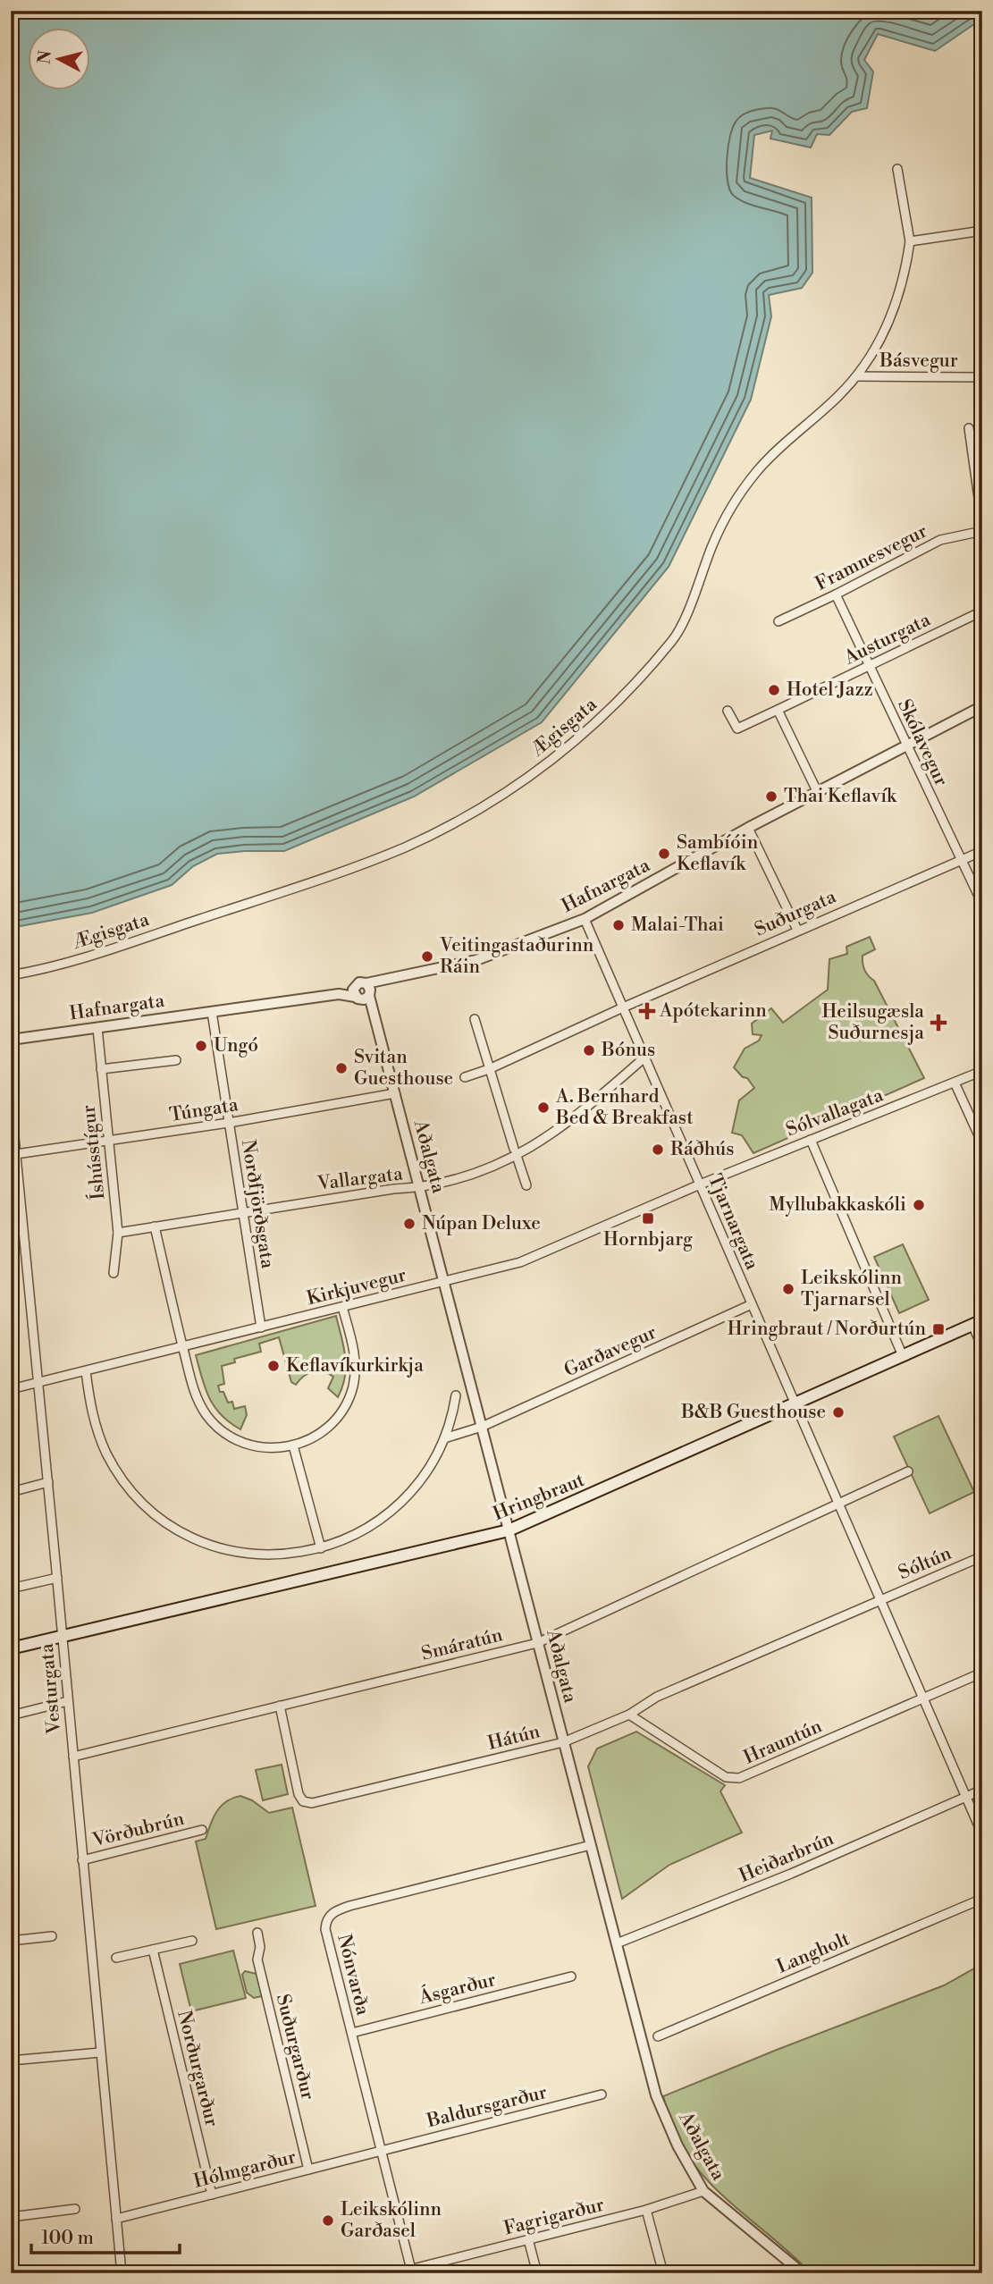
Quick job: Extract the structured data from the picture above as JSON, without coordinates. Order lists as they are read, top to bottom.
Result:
{
  "streets": {
    "main road": ["Hringbraut"],
    "street": [
      "Básvegur",
      "Framnesvegur",
      "Austurgata",
      "Ægisgata",
      "Skólavegur",
      "Hafnargata",
      "Suðurgata",
      "Túngata",
      "Sólvallagata",
      "Íshússtígur",
      "Aðalgata",
      "Vallargata",
      "Norðfjörðsgata",
      "Tjarnargata",
      "Kirkjuvegur",
      "Garðavegur",
      "Sóltún",
      "Smáratún",
      "Vesturgata",
      "Hátún",
      "Hrauntún",
      "Vörðubrún",
      "Heiðarbrún",
      "Langholt",
      "Nónvarða",
      "Ásgarður",
      "Suðurgarður",
      "Norðurgarður",
      "Baldursgarður",
      "Hólmgarður",
      "Fagrigarður"
    ]
  },
  "crossings": [
    ["Básvegur", "Ægisgata"],
    ["Framnesvegur", "Skólavegur"],
    ["Austurgata", "Skólavegur"],
    ["Skólavegur", "Hafnargata"],
    ["Skólavegur", "Suðurgata"],
    ["Hafnargata", "Íshússtígur"],
    ["Hafnargata", "Aðalgata"],
    ["Hafnargata", "Norðfjörðsgata"],
    ["Hafnargata", "Tjarnargata"],
    ["Suðurgata", "Tjarnargata"],
    ["Túngata", "Íshússtígur"],
    ["Túngata", "Aðalgata"],
    ["Túngata", "Norðfjörðsgata"],
    ["Túngata", "Vesturgata"],
    ["Sólvallagata", "Tjarnargata"],
    ["Sólvallagata", "Kirkjuvegur"],
    ["Íshússtígur", "Vallargata"],
    ["Aðalgata", "Vallargata"],
    ["Aðalgata", "Kirkjuvegur"],
    ["Aðalgata", "Garðavegur"],
    ["Aðalgata", "Hringbraut"],
    ["Aðalgata", "Smáratún"],
    ["Aðalgata", "Hátún"],
    ["Aðalgata", "Heiðarbrún"],
    ["Aðalgata", "Nónvarða"],
    ["Aðalgata", "Fagrigarður"],
    ["Vallargata", "Norðfjörðsgata"],
    ["Vallargata", "Tjarnargata"],
    ["Norðfjörðsgata", "Kirkjuvegur"],
    ["Tjarnargata", "Kirkjuvegur"],
    ["Tjarnargata", "Garðavegur"],
    ["Tjarnargata", "Hringbraut"],
    ["Tjarnargata", "Sóltún"],
    ["Tjarnargata", "Smáratún"],
    ["Tjarnargata", "Hátún"],
    ["Tjarnargata", "Hrauntún"],
    ["Tjarnargata", "Heiðarbrún"],
    ["Kirkjuvegur", "Vesturgata"],
    ["Hringbraut", "Vesturgata"],
    ["Sóltún", "Hátún"],
    ["Smáratún", "Vesturgata"],
    ["Smáratún", "Hátún"],
    ["Vesturgata", "Vörðubrún"],
    ["Vesturgata", "Hólmgarður"],
    ["Hátún", "Hrauntún"],
    ["Nónvarða", "Ásgarður"],
    ["Nónvarða", "Baldursgarður"],
    ["Nónvarða", "Hólmgarður"],
    ["Nónvarða", "Fagrigarður"],
    ["Suðurgarður", "Hólmgarður"],
    ["Norðurgarður", "Hólmgarður"],
    ["Baldursgarður", "Hólmgarður"]
  ],
  "places": {
    "other": [
      "Hotel Jazz",
      "Thai Keflavík",
      "Sambíóin Keflavík",
      "Malai-Thai",
      "Veitingastaðurinn Ráin",
      "Ungó",
      "Bónus",
      "Svitan Guesthouse",
      "A. Bernhard Bed & Breakfast",
      "Ráðhús",
      "Myllubakkaskóli",
      "Núpan Deluxe",
      "Leikskólinn Tjarnarsel",
      "Keflavíkurkirkja",
      "B&B Guesthouse",
      "Leikskólinn Garðasel"
    ],
    "health": ["Apótekarinn", "Heilsugæsla Suðurnesja"],
    "transit": ["Hornbjarg", "Hringbraut / Norðurtún"]
  },
  "scale_bar": "100 m",
  "north": "left"
}
